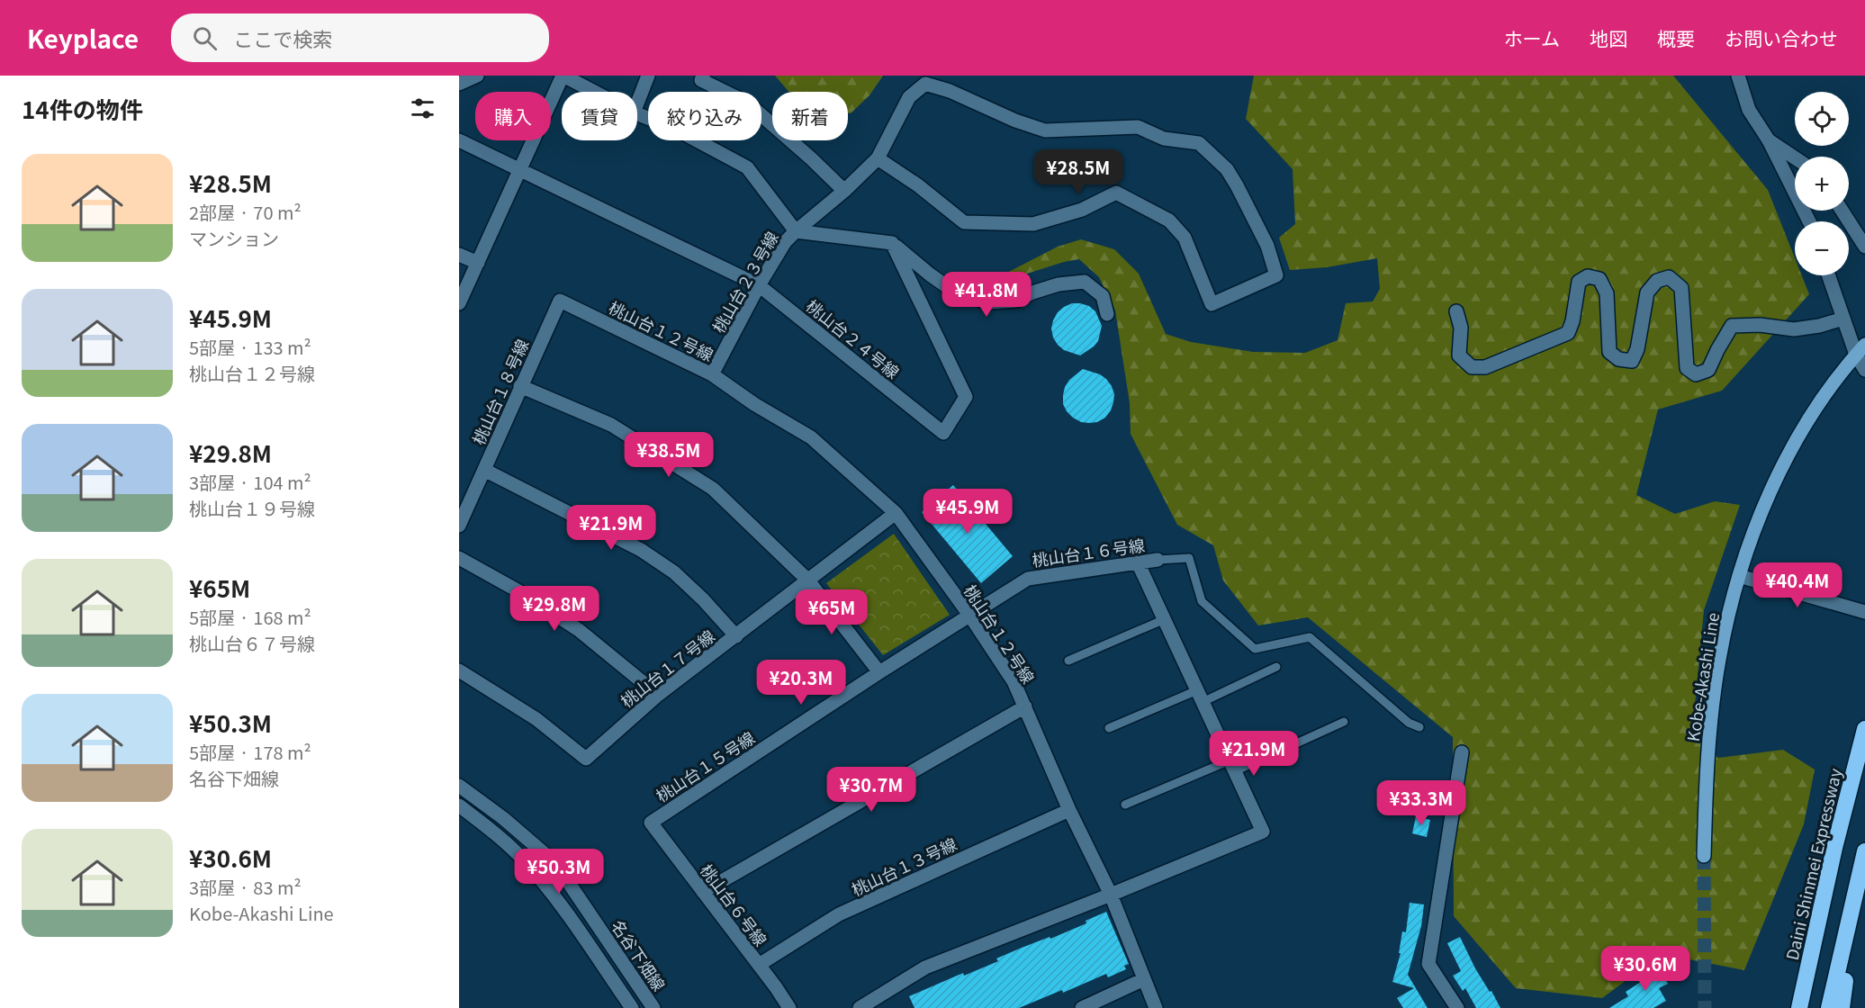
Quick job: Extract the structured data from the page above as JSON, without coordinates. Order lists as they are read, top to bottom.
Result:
{
  "streets": {
    "highway": ["Daini Shinmei Expressway"],
    "main road": ["Kobe-Akashi Line"],
    "street": [
      "桃山台２３号線",
      "桃山台１２号線",
      "桃山台２４号線",
      "桃山台１８号線",
      "桃山台１６号線",
      "桃山台１７号線",
      "桃山台１５号線",
      "桃山台１３号線",
      "桃山台６号線",
      "名谷下畑線"
    ]
  },
  "crossings": [
    ["桃山台２３号線", "桃山台１２号線"],
    ["桃山台２３号線", "桃山台２４号線"],
    ["桃山台１２号線", "桃山台１８号線"],
    ["桃山台１２号線", "桃山台１６号線"],
    ["桃山台１２号線", "桃山台１７号線"],
    ["桃山台１２号線", "桃山台１５号線"],
    ["桃山台１２号線", "桃山台１３号線"],
    ["桃山台１６号線", "桃山台１５号線"],
    ["桃山台１５号線", "桃山台６号線"],
    ["桃山台１３号線", "桃山台６号線"]
  ],
  "page": {
    "header": "Keyplace",
    "search": "ここで検索",
    "nav": [
      "ホーム",
      "地図",
      "概要",
      "お問い合わせ"
    ],
    "heading": "14件の物件",
    "map_buttons": ["+", "−"],
    "chip": [
      "購入",
      "賃貸",
      "絞り込み",
      "新着"
    ],
    "list": [
      {
        "name": "¥28.5M",
        "note": "2部屋 · 70 m² · マンション"
      },
      {
        "name": "¥45.9M",
        "note": "5部屋 · 133 m² · 桃山台１２号線"
      },
      {
        "name": "¥29.8M",
        "note": "3部屋 · 104 m² · 桃山台１９号線"
      },
      {
        "name": "¥65M",
        "note": "5部屋 · 168 m² · 桃山台６７号線"
      },
      {
        "name": "¥50.3M",
        "note": "5部屋 · 178 m² · 名谷下畑線"
      },
      {
        "name": "¥30.6M",
        "note": "3部屋 · 83 m² · Kobe-Akashi Line"
      }
    ],
    "price": [
      "¥28.5M",
      "¥41.8M",
      "¥38.5M",
      "¥45.9M",
      "¥21.9M",
      "¥40.4M",
      "¥29.8M",
      "¥65M",
      "¥20.3M",
      "¥21.9M",
      "¥30.7M",
      "¥33.3M",
      "¥50.3M",
      "¥30.6M"
    ]
  }
}
